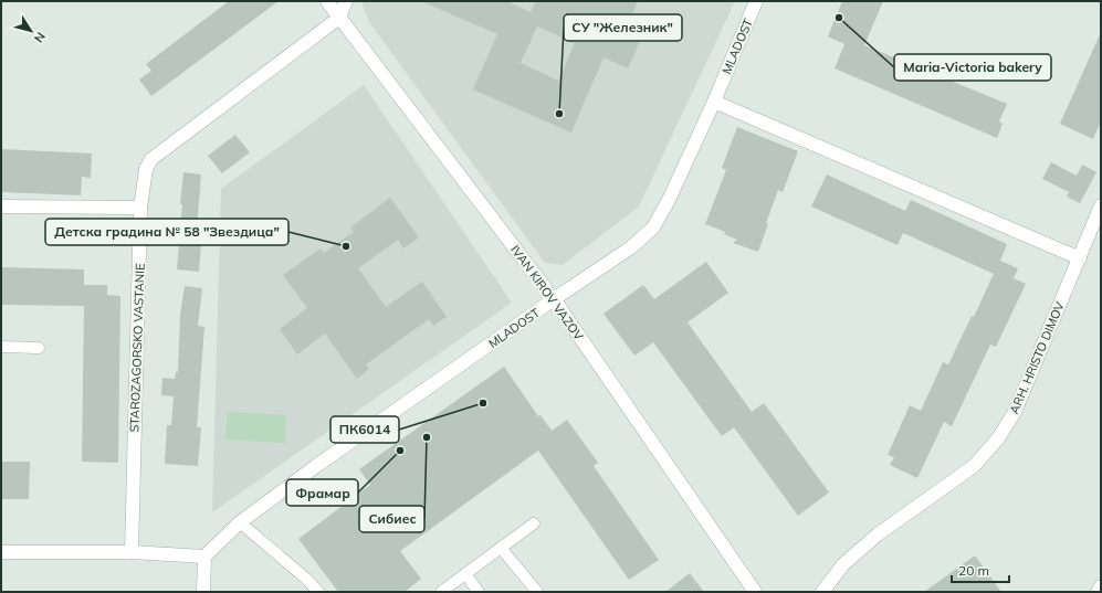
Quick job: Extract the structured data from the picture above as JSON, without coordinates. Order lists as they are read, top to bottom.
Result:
{
  "streets": {
    "street": [
      "MLADOST",
      "IVAN KIROV VAZOV",
      "STAROZAGORSKO VASTANIE",
      "ARH. HRISTO DIMOV"
    ]
  },
  "crossings": [
    ["MLADOST", "IVAN KIROV VAZOV"],
    ["IVAN KIROV VAZOV", "STAROZAGORSKO VASTANIE"]
  ],
  "places": [
    "Maria-Victoria bakery",
    "СУ \"Железник\"",
    "Детска градина № 58 \"Звездица\"",
    "ПК6014",
    "Сибиес",
    "Фрамар"
  ],
  "scale_bar": "20 m",
  "north": "bottom right"
}
